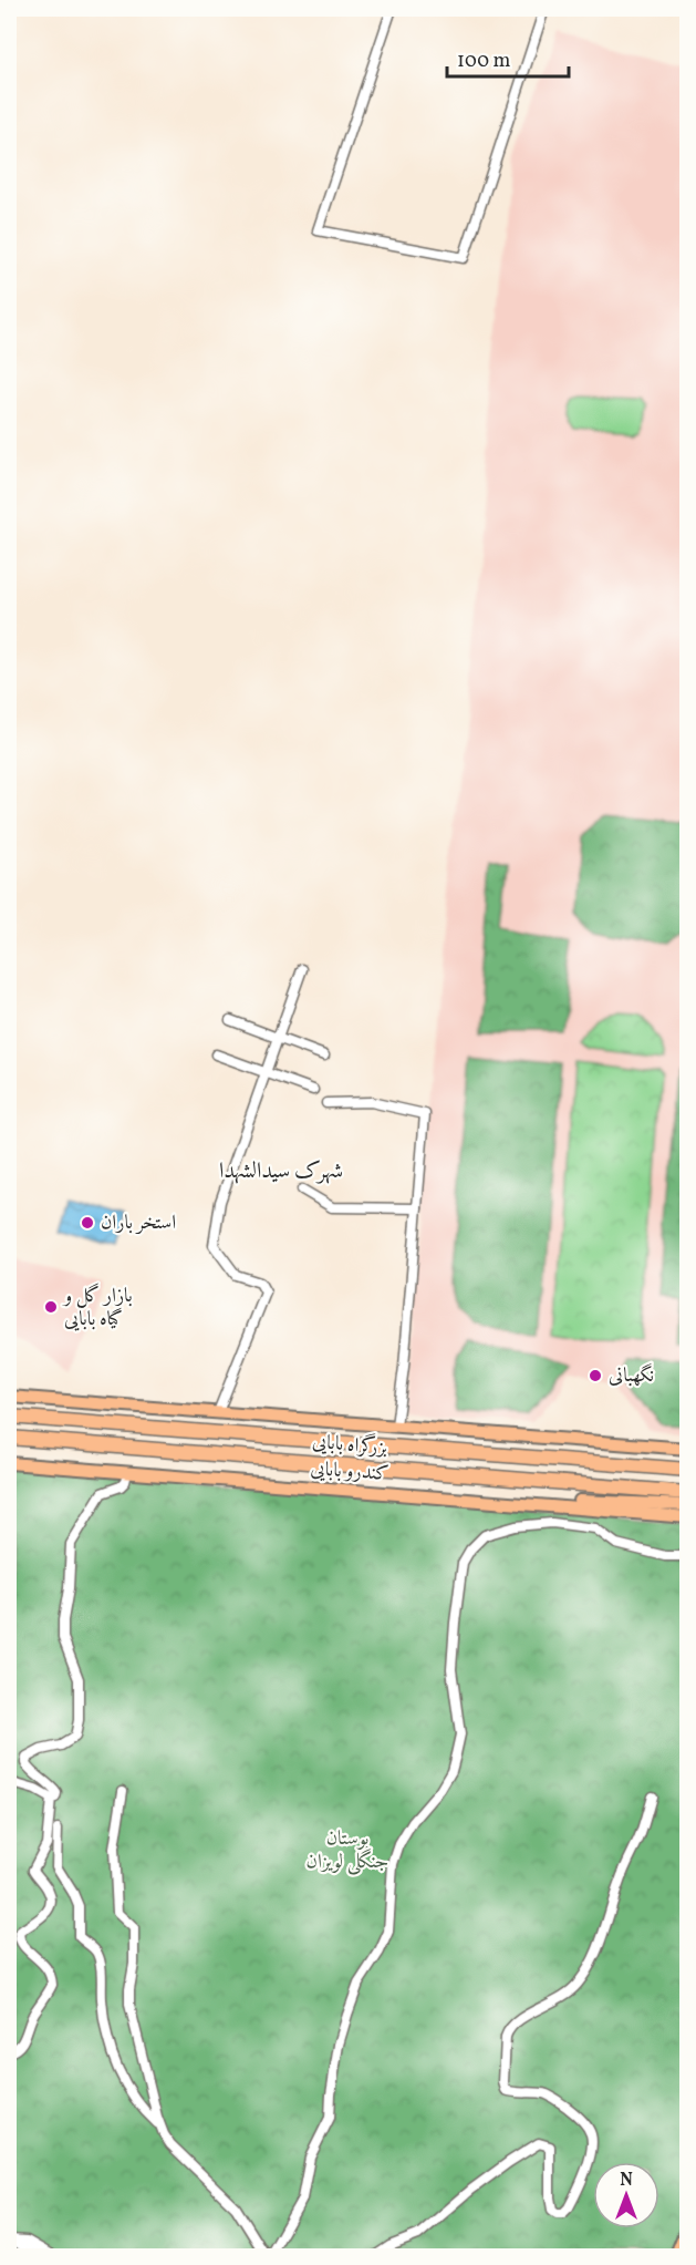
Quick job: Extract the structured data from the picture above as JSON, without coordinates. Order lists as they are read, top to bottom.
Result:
{
  "streets": {
    "highway": ["بزرگراه بابایی"],
    "main road": ["کندرو بابایی"]
  },
  "districts": ["شهرک سیدالشهدا"],
  "parks": ["بوستان جنگلی لویزان"],
  "places": ["استخر باران", "بازار گل و گیاه بابایی", "نگهبانی"],
  "scale_bar": "100 m",
  "north": "top"
}
